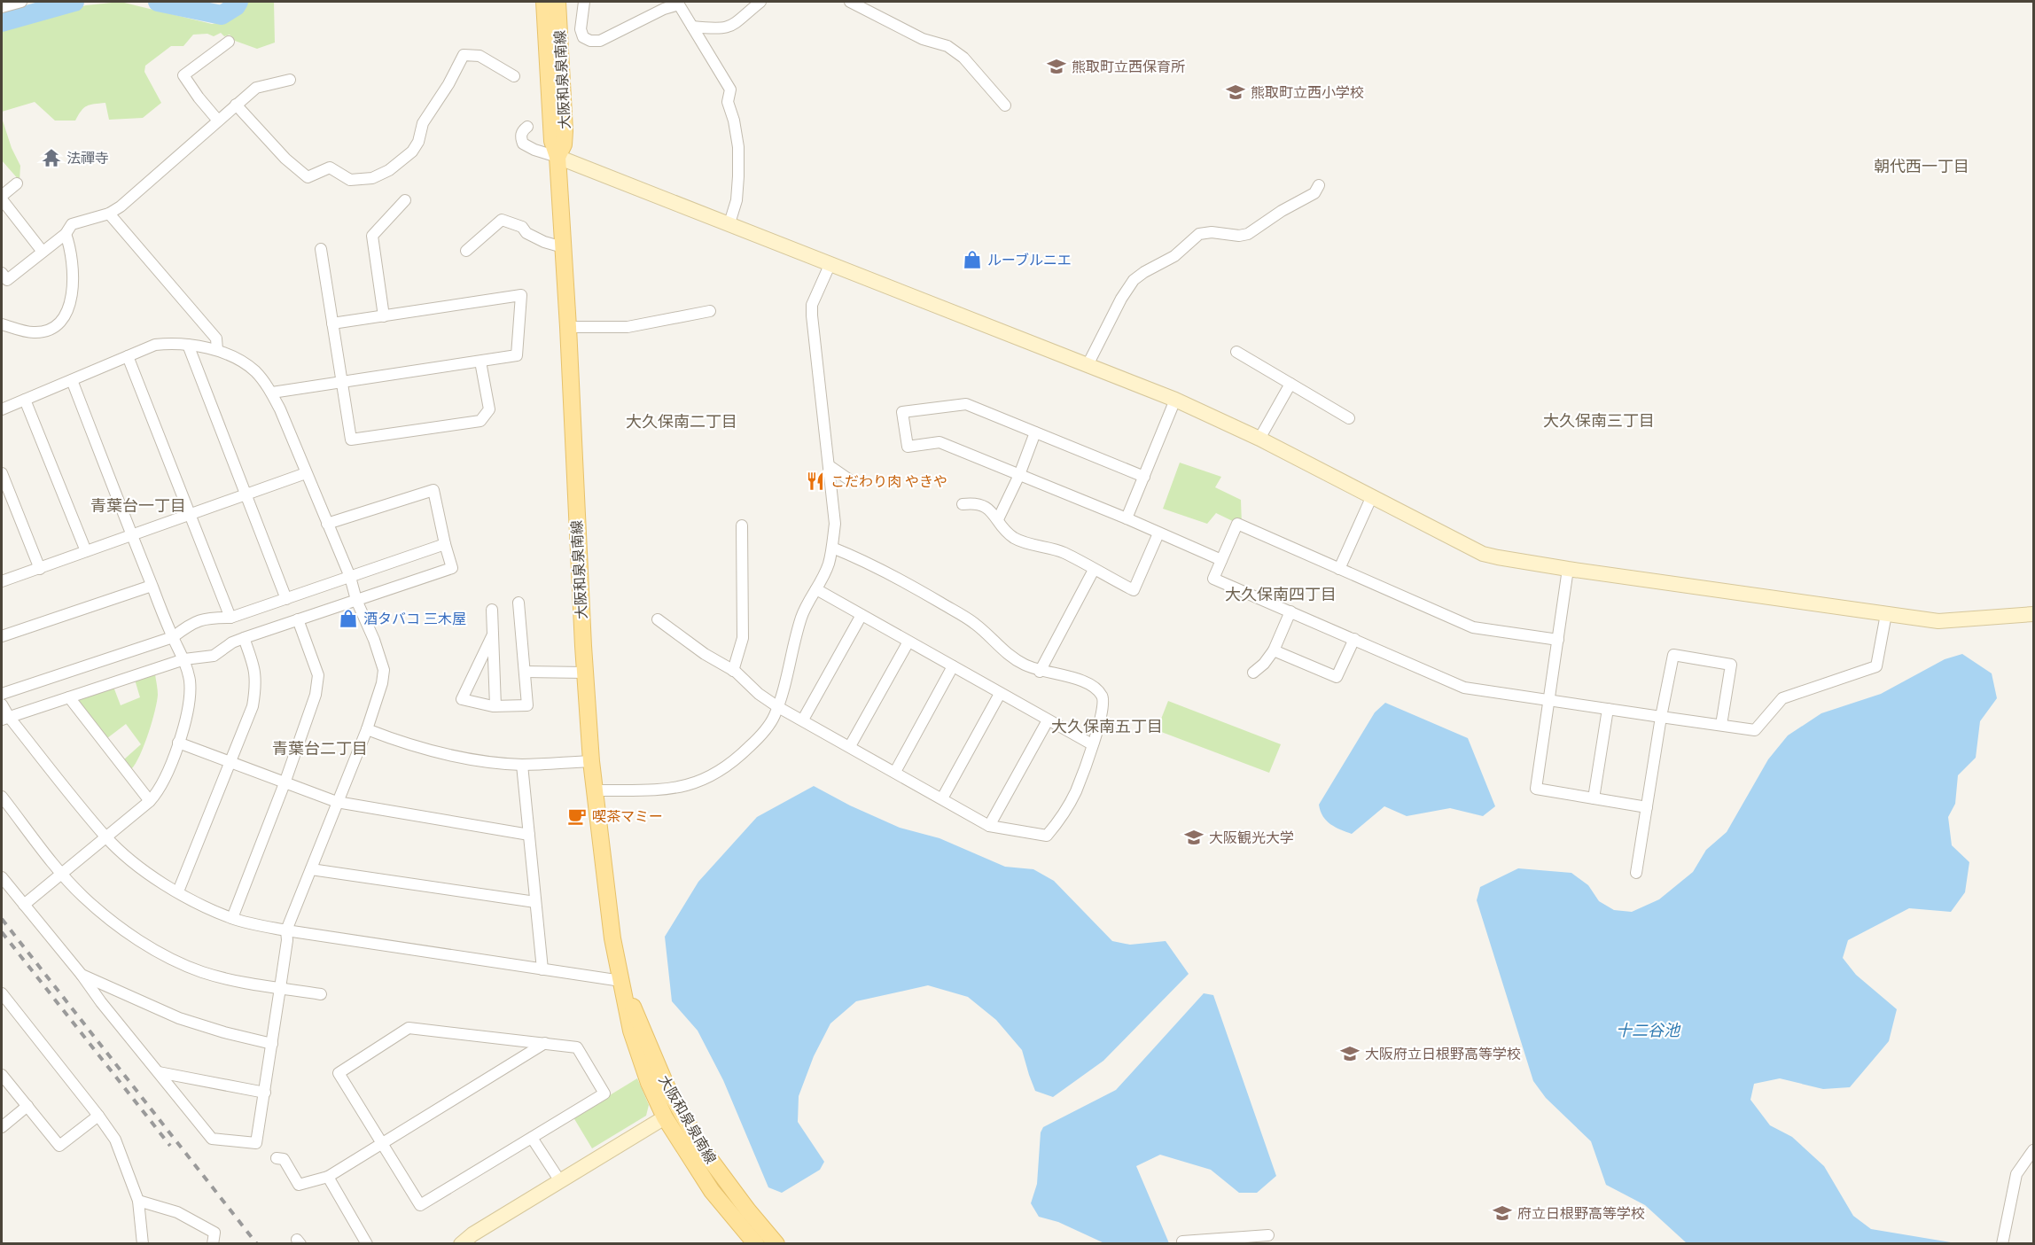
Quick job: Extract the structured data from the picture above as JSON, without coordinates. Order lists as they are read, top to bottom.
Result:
{
  "streets": {
    "main road": ["大阪和泉泉南線"]
  },
  "districts": [
    "朝代西一丁目",
    "大久保南三丁目",
    "大久保南二丁目",
    "青葉台一丁目",
    "大久保南四丁目",
    "大久保南五丁目",
    "青葉台二丁目"
  ],
  "water": ["十二谷池"],
  "places": {
    "school or university": [
      "熊取町立西保育所",
      "熊取町立西小学校",
      "大阪観光大学",
      "大阪府立日根野高等学校",
      "府立日根野高等学校"
    ],
    "temple": ["法禪寺"],
    "shop": ["ルーブルニエ", "酒タバコ 三木屋"],
    "restaurant": ["こだわり肉 やきや"],
    "cafe": ["喫茶マミー"]
  }
}
